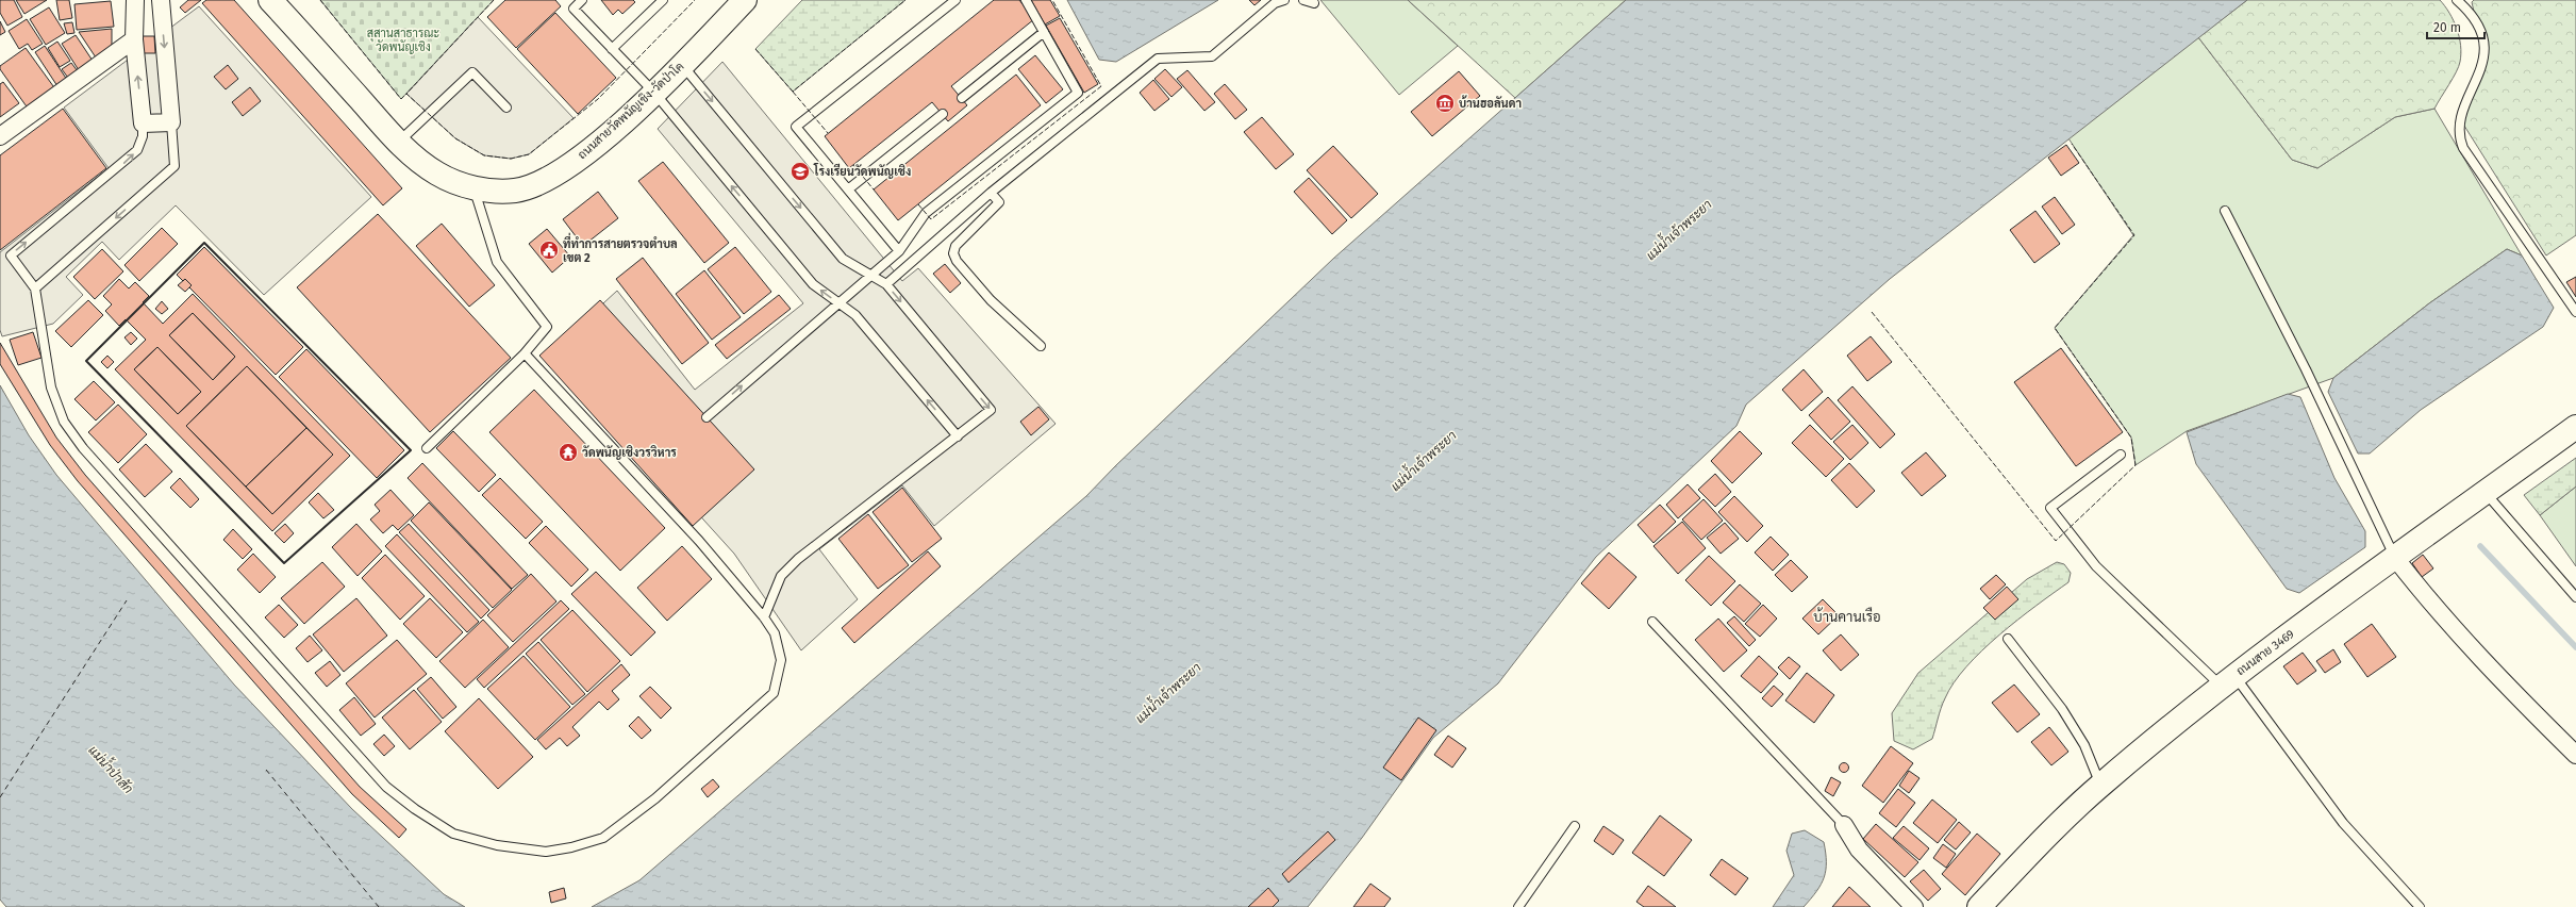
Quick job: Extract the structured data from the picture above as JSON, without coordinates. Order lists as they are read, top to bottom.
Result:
{
  "streets": {
    "street": ["ถนนสายวัดพนัญเชิง-วัดป่าโค", "ถนนสาย 3469"]
  },
  "districts": ["บ้านคานเรือ"],
  "water": ["แม่น้ำเจ้าพระยา", "แม่น้ำป่าสัก"],
  "parks": ["สุสานสาธารณะ วัดพนัญเชิง"],
  "places": {
    "museum": ["บ้านฮอลันดา"],
    "school or university": ["โรงเรียนวัดพนัญเชิง"],
    "public building": ["ที่ทำการสายตรวจตำบล เขต 2"],
    "temple": ["วัดพนัญเชิงวรวิหาร"]
  },
  "scale_bar": "20 m"
}
